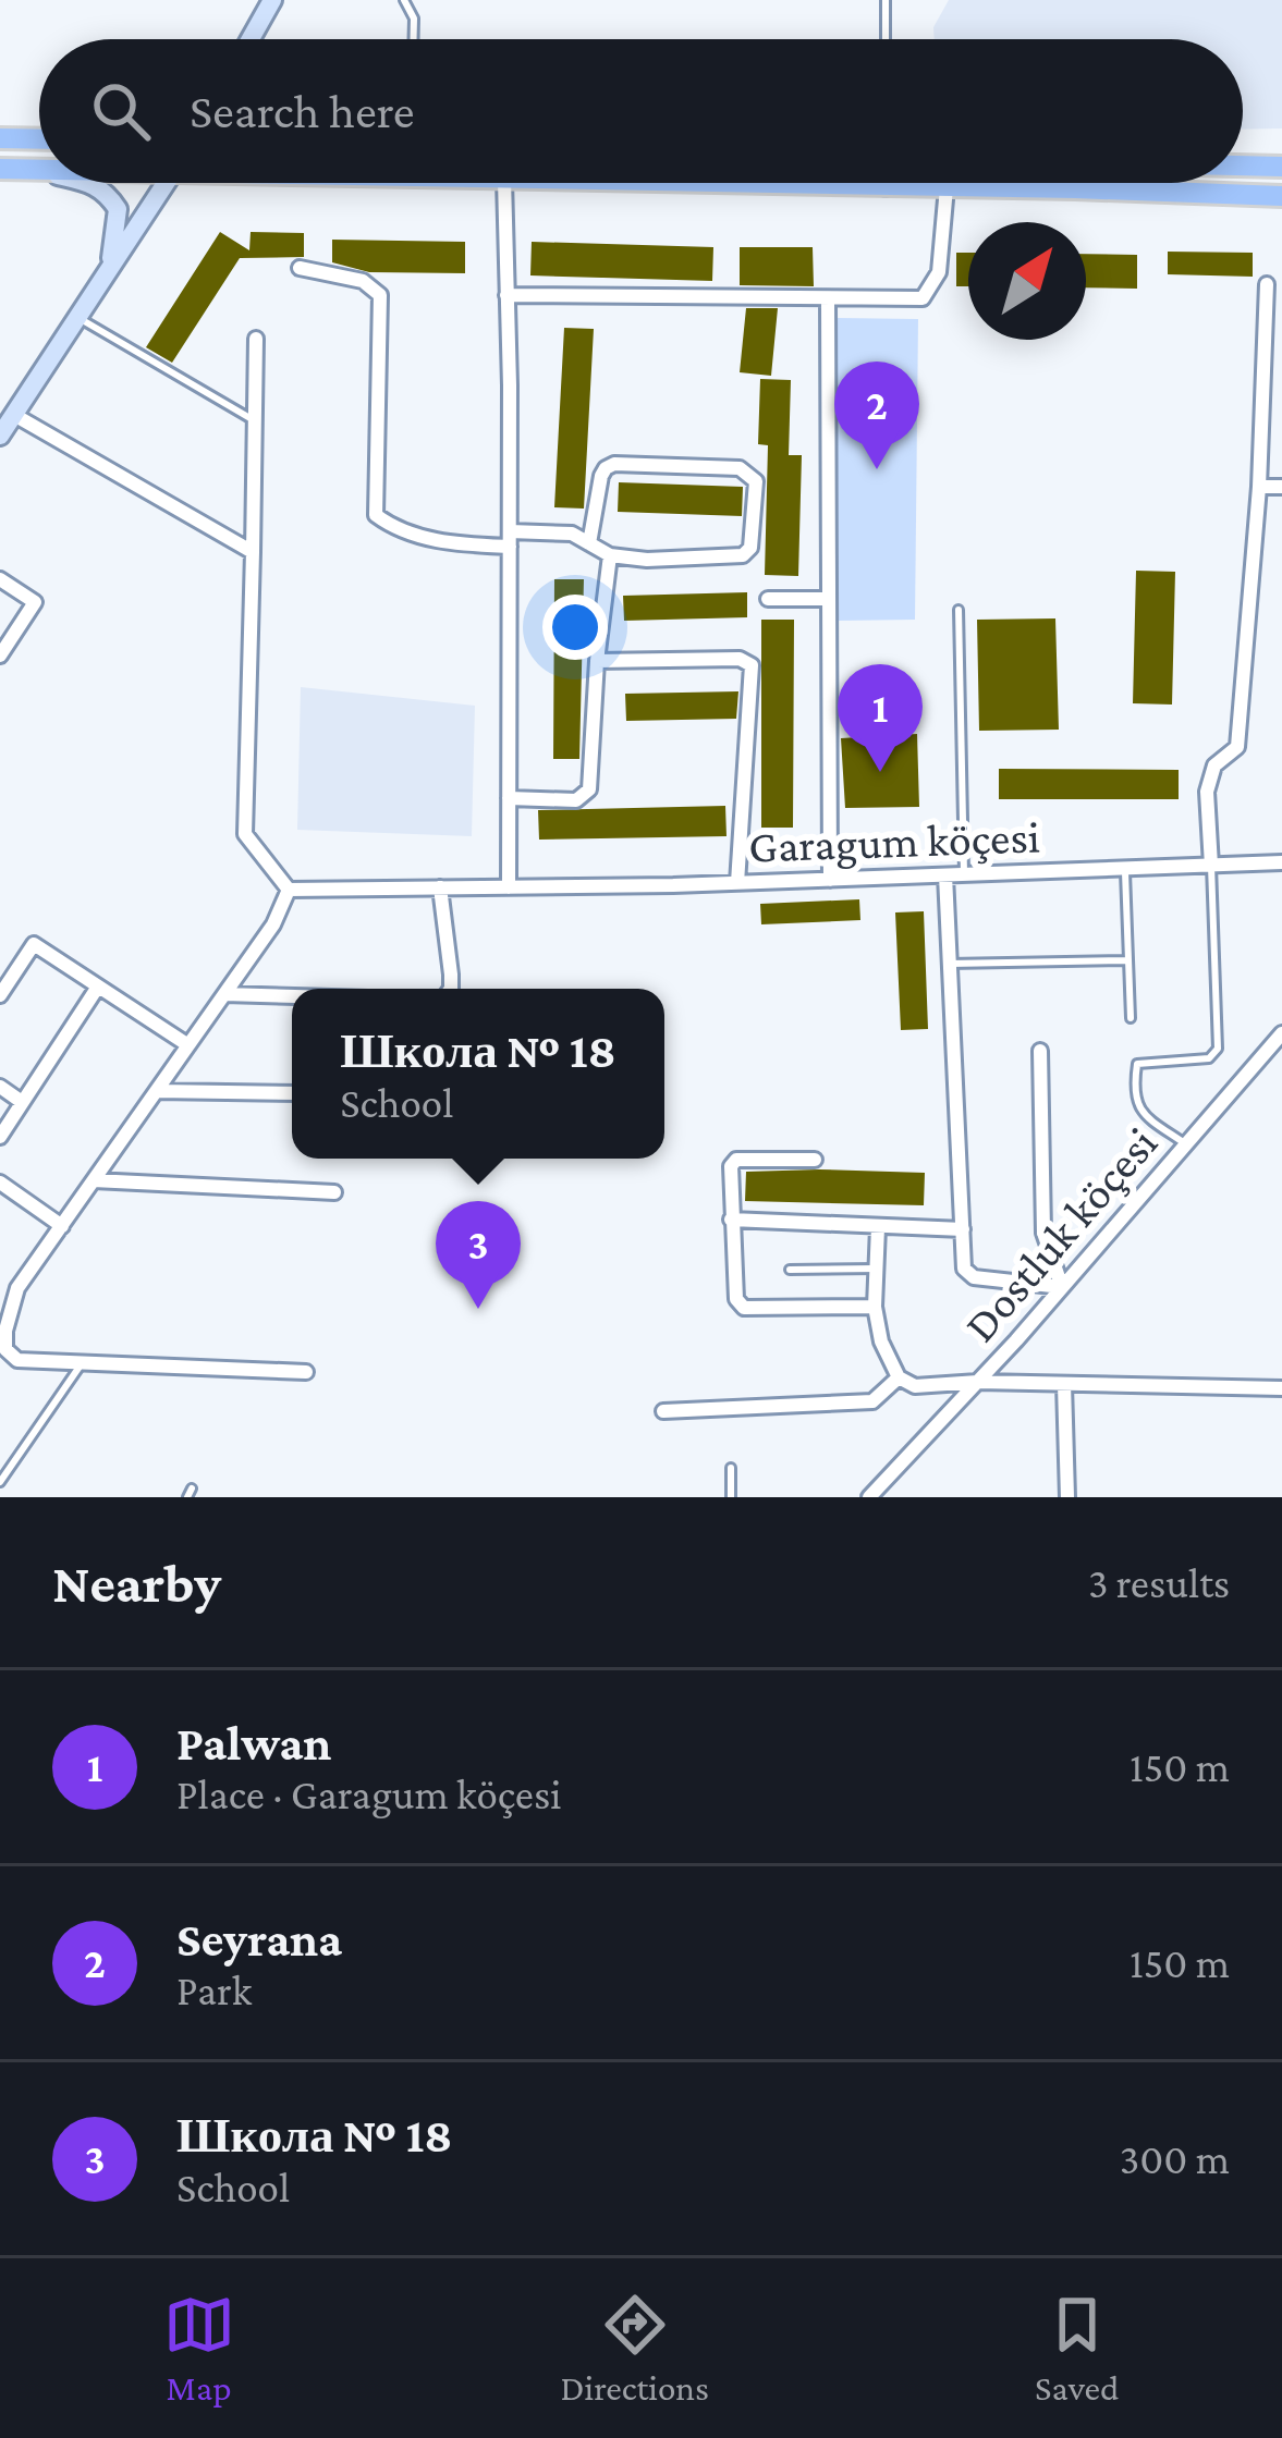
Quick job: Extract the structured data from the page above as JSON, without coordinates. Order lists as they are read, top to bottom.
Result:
{
  "streets": {
    "street": ["Garagum köçesi", "Dostluk köçesi"]
  },
  "north": "top right",
  "page": {
    "search": "Search here",
    "pins": ["2", "1", "3"],
    "popup": ["Школа № 18", "School"],
    "heading": ["Nearby", "3 results"],
    "list": [
      {
        "mark": "1",
        "name": "Palwan",
        "note": "Place · Garagum köçesi",
        "value": "150 m"
      },
      {
        "mark": "2",
        "name": "Seyrana",
        "note": "Park",
        "value": "150 m"
      },
      {
        "mark": "3",
        "name": "Школа № 18",
        "note": "School",
        "value": "300 m"
      }
    ],
    "nav": ["Map", "Directions", "Saved"]
  }
}
